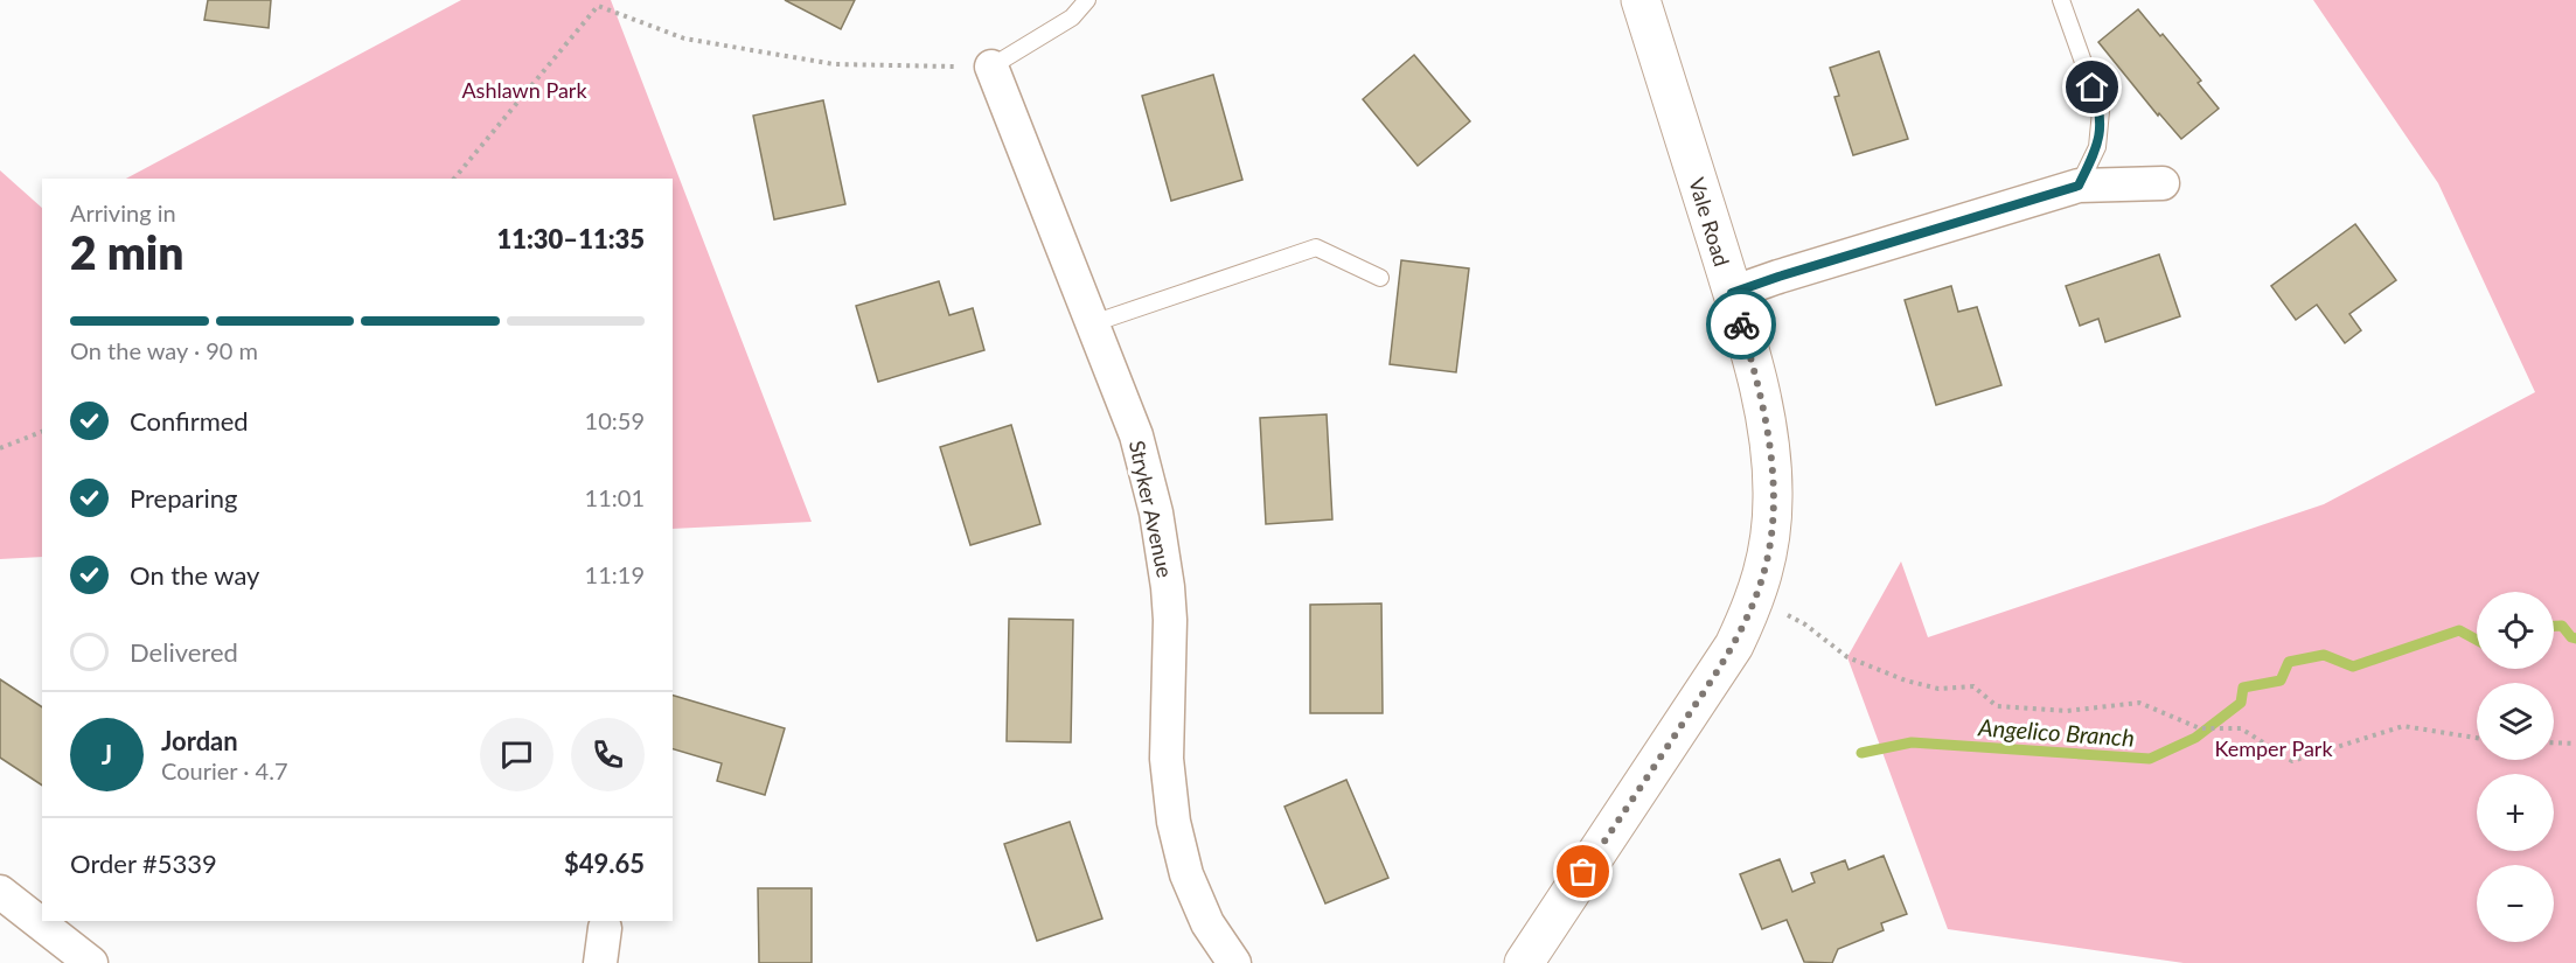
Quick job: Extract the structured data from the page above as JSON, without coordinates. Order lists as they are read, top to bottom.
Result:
{
  "streets": {
    "main road": ["Vale Road"],
    "street": ["Stryker Avenue"]
  },
  "water": ["Angelico Branch"],
  "parks": ["Ashlawn Park", "Kemper Park"],
  "page": {
    "heading": ["2 min", "Arriving in", "11:30–11:35"],
    "panel": [
      "Jordan",
      "Courier · 4.7",
      "Order #5339",
      "$49.65"
    ],
    "bar": "On the way · 90 m",
    "list": [
      ["Confirmed", "10:59"],
      ["Preparing", "11:01"],
      ["On the way", "11:19"],
      "Delivered"
    ],
    "map_buttons": ["+", "−"],
    "round": "J"
  }
}
